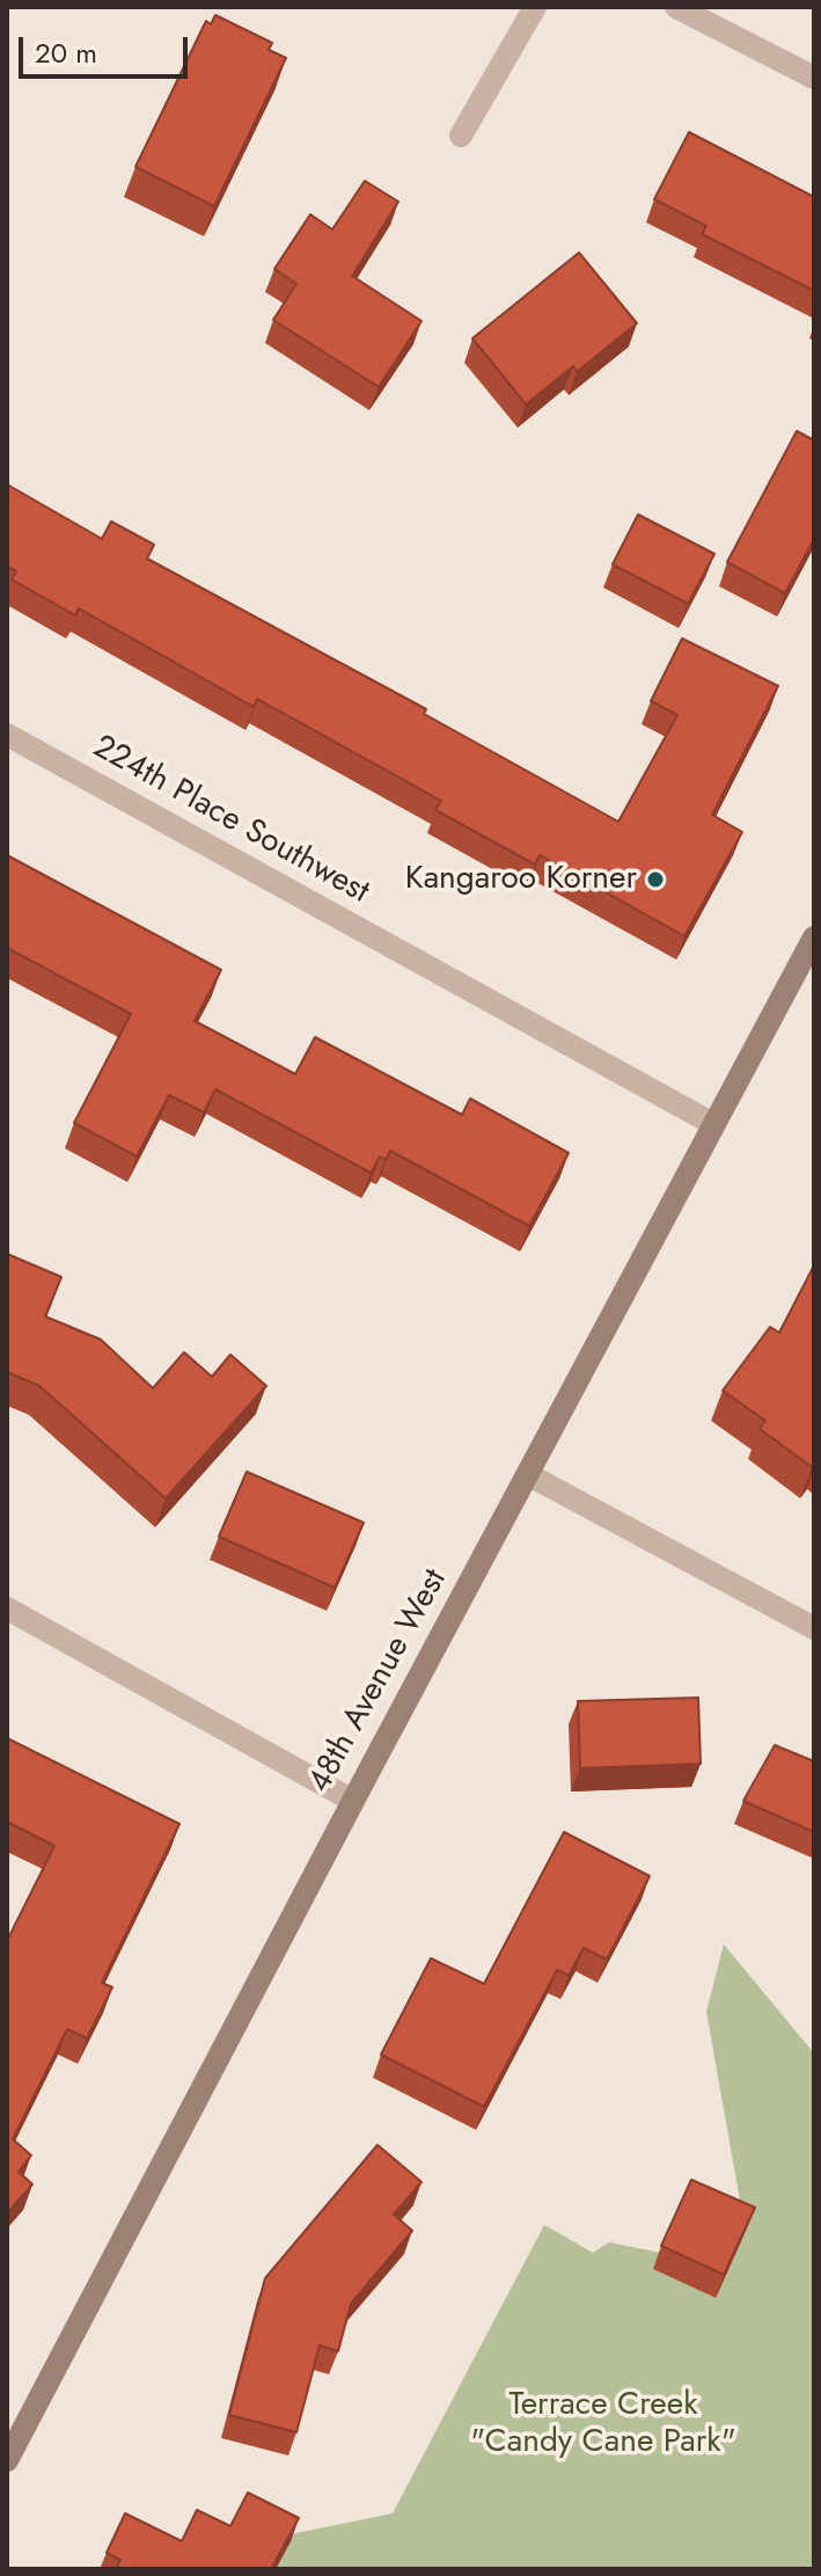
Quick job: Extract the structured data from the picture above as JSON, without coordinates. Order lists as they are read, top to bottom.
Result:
{
  "streets": {
    "main road": ["48th Avenue West"],
    "street": ["224th Place Southwest"]
  },
  "crossings": [
    ["224th Place Southwest", "48th Avenue West"]
  ],
  "parks": ["Terrace Creek \"Candy Cane Park\""],
  "places": ["Kangaroo Korner"],
  "scale_bar": "20 m"
}
